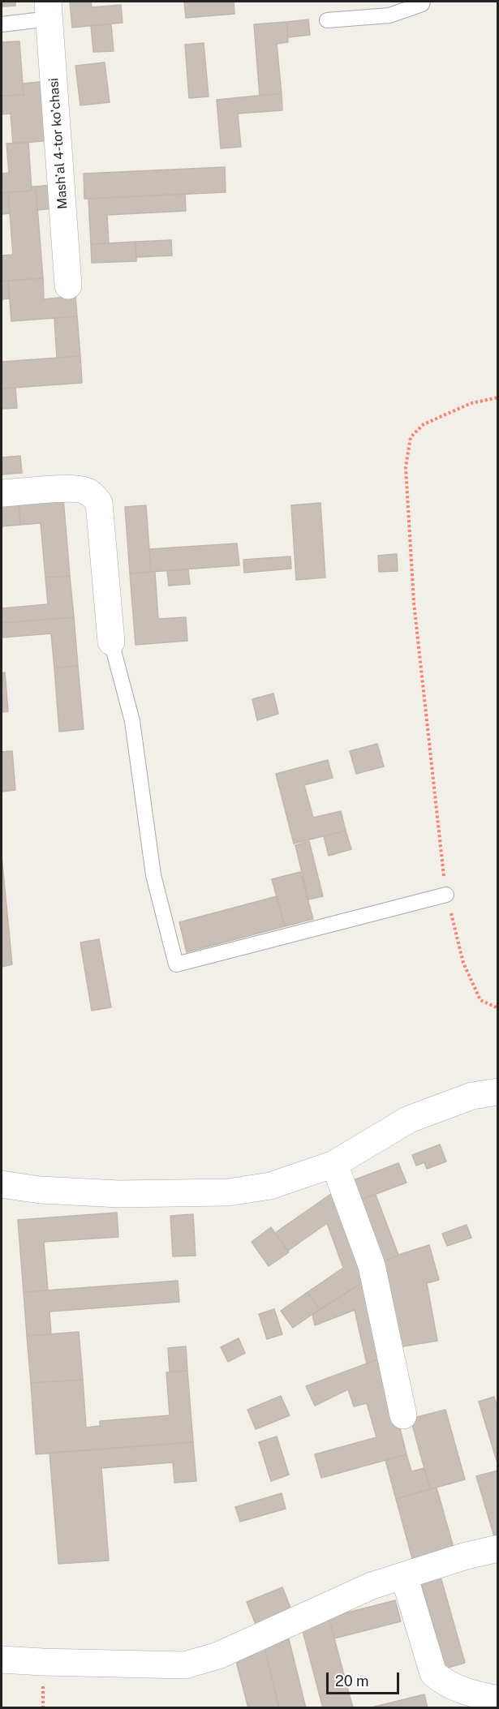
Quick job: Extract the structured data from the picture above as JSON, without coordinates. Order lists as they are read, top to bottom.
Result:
{
  "streets": {
    "street": ["Mashʼal 4-tor koʼchasi"]
  },
  "scale_bar": "20 m"
}
